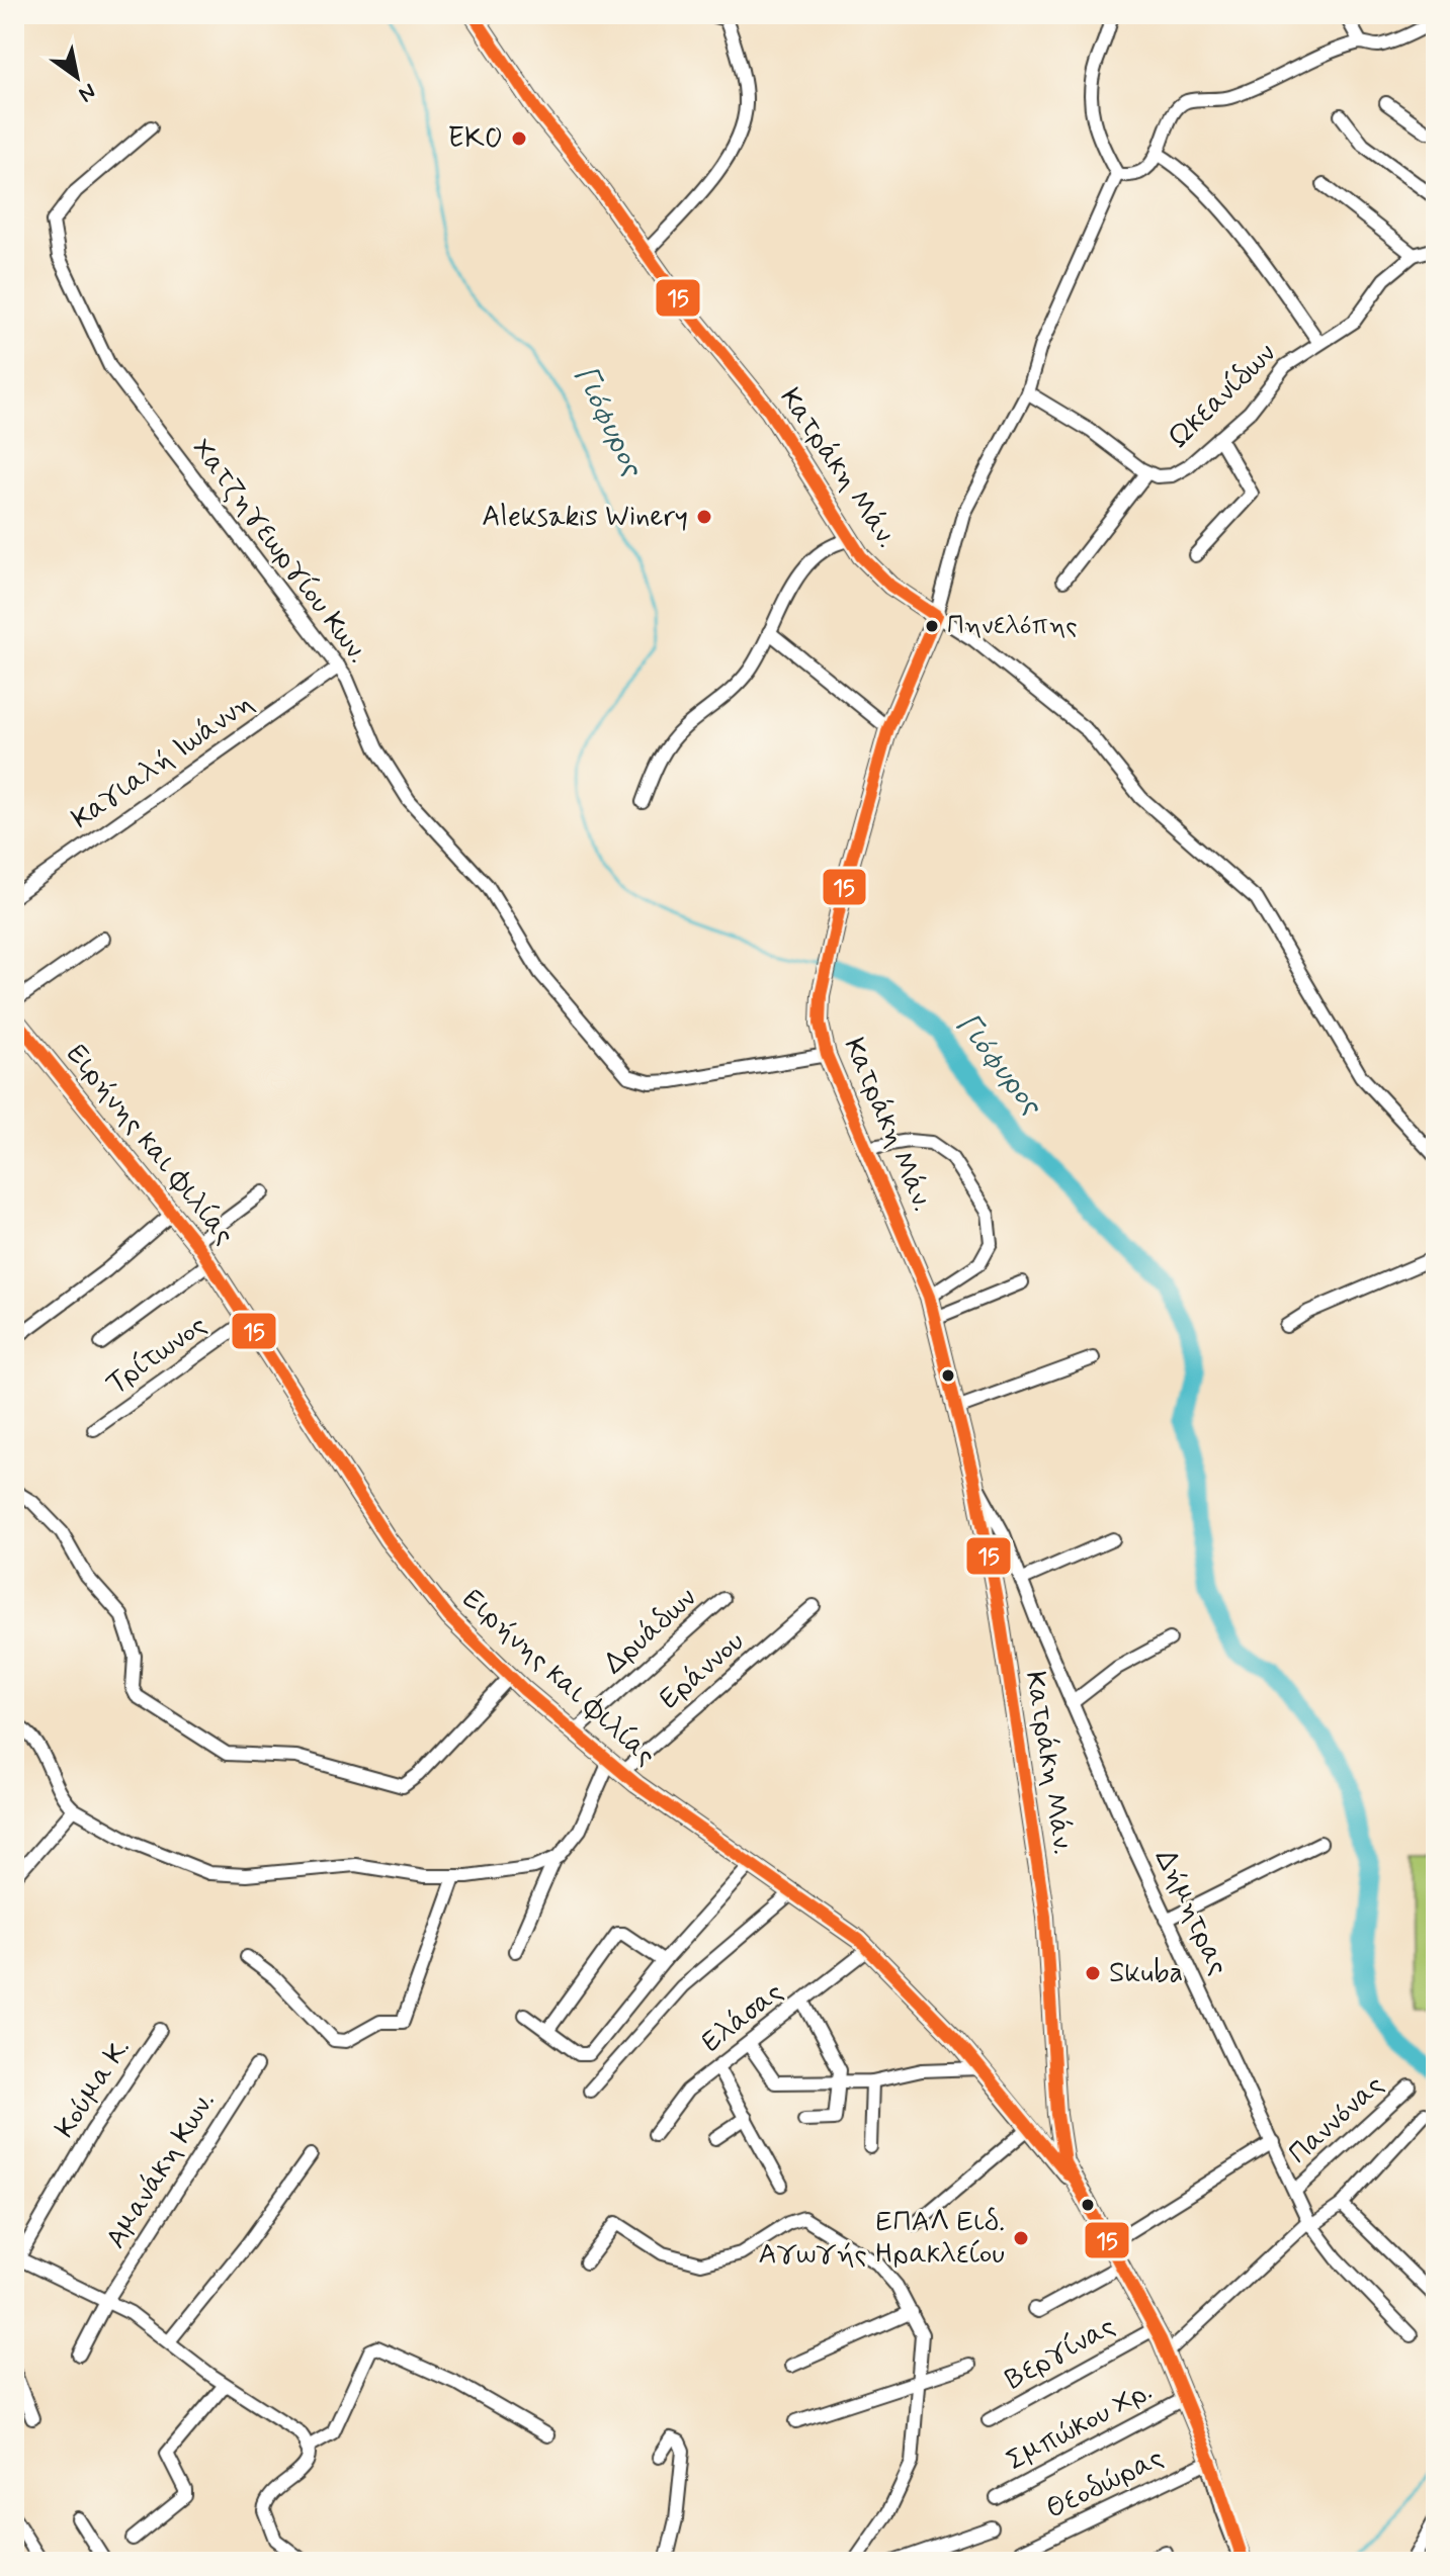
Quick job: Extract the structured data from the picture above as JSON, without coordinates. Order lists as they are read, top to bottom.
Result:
{
  "streets": {
    "street": [
      "Ωκεανίδων",
      "Κατράκη Μάν.",
      "Χατζηγεωργίου Κων.",
      "Καγιαλή Ιωάννη",
      "Ειρήνης και Φιλίας",
      "Τρίτωνος",
      "Δρυάδων",
      "Εράννου",
      "Δήμητρας",
      "Ελάσας",
      "Κούμα Κ.",
      "Παννόνας",
      "Αμανάκη Κων.",
      "Βεργίνας",
      "Σμπώκου Χρ.",
      "Θεοδώρας"
    ]
  },
  "crossings": [
    ["Κατράκη Μάν.", "Χατζηγεωργίου Κων."],
    ["Κατράκη Μάν.", "Ειρήνης και Φιλίας"],
    ["Κατράκη Μάν.", "Δήμητρας"],
    ["Χατζηγεωργίου Κων.", "Καγιαλή Ιωάννη"],
    ["Ειρήνης και Φιλίας", "Τρίτωνος"],
    ["Ειρήνης και Φιλίας", "Δρυάδων"],
    ["Ειρήνης και Φιλίας", "Εράννου"],
    ["Ειρήνης και Φιλίας", "Ελάσας"],
    ["Δήμητρας", "Παννόνας"]
  ],
  "water": ["Γιόφυρος"],
  "places": [
    "EKO",
    "Aleksakis Winery",
    "Πηνελόπης",
    "Skuba",
    "ΕΠΑΛ Ειδ. Αγωγής Ηρακλείου"
  ],
  "lines": ["transit line 15"],
  "north": "bottom right"
}
